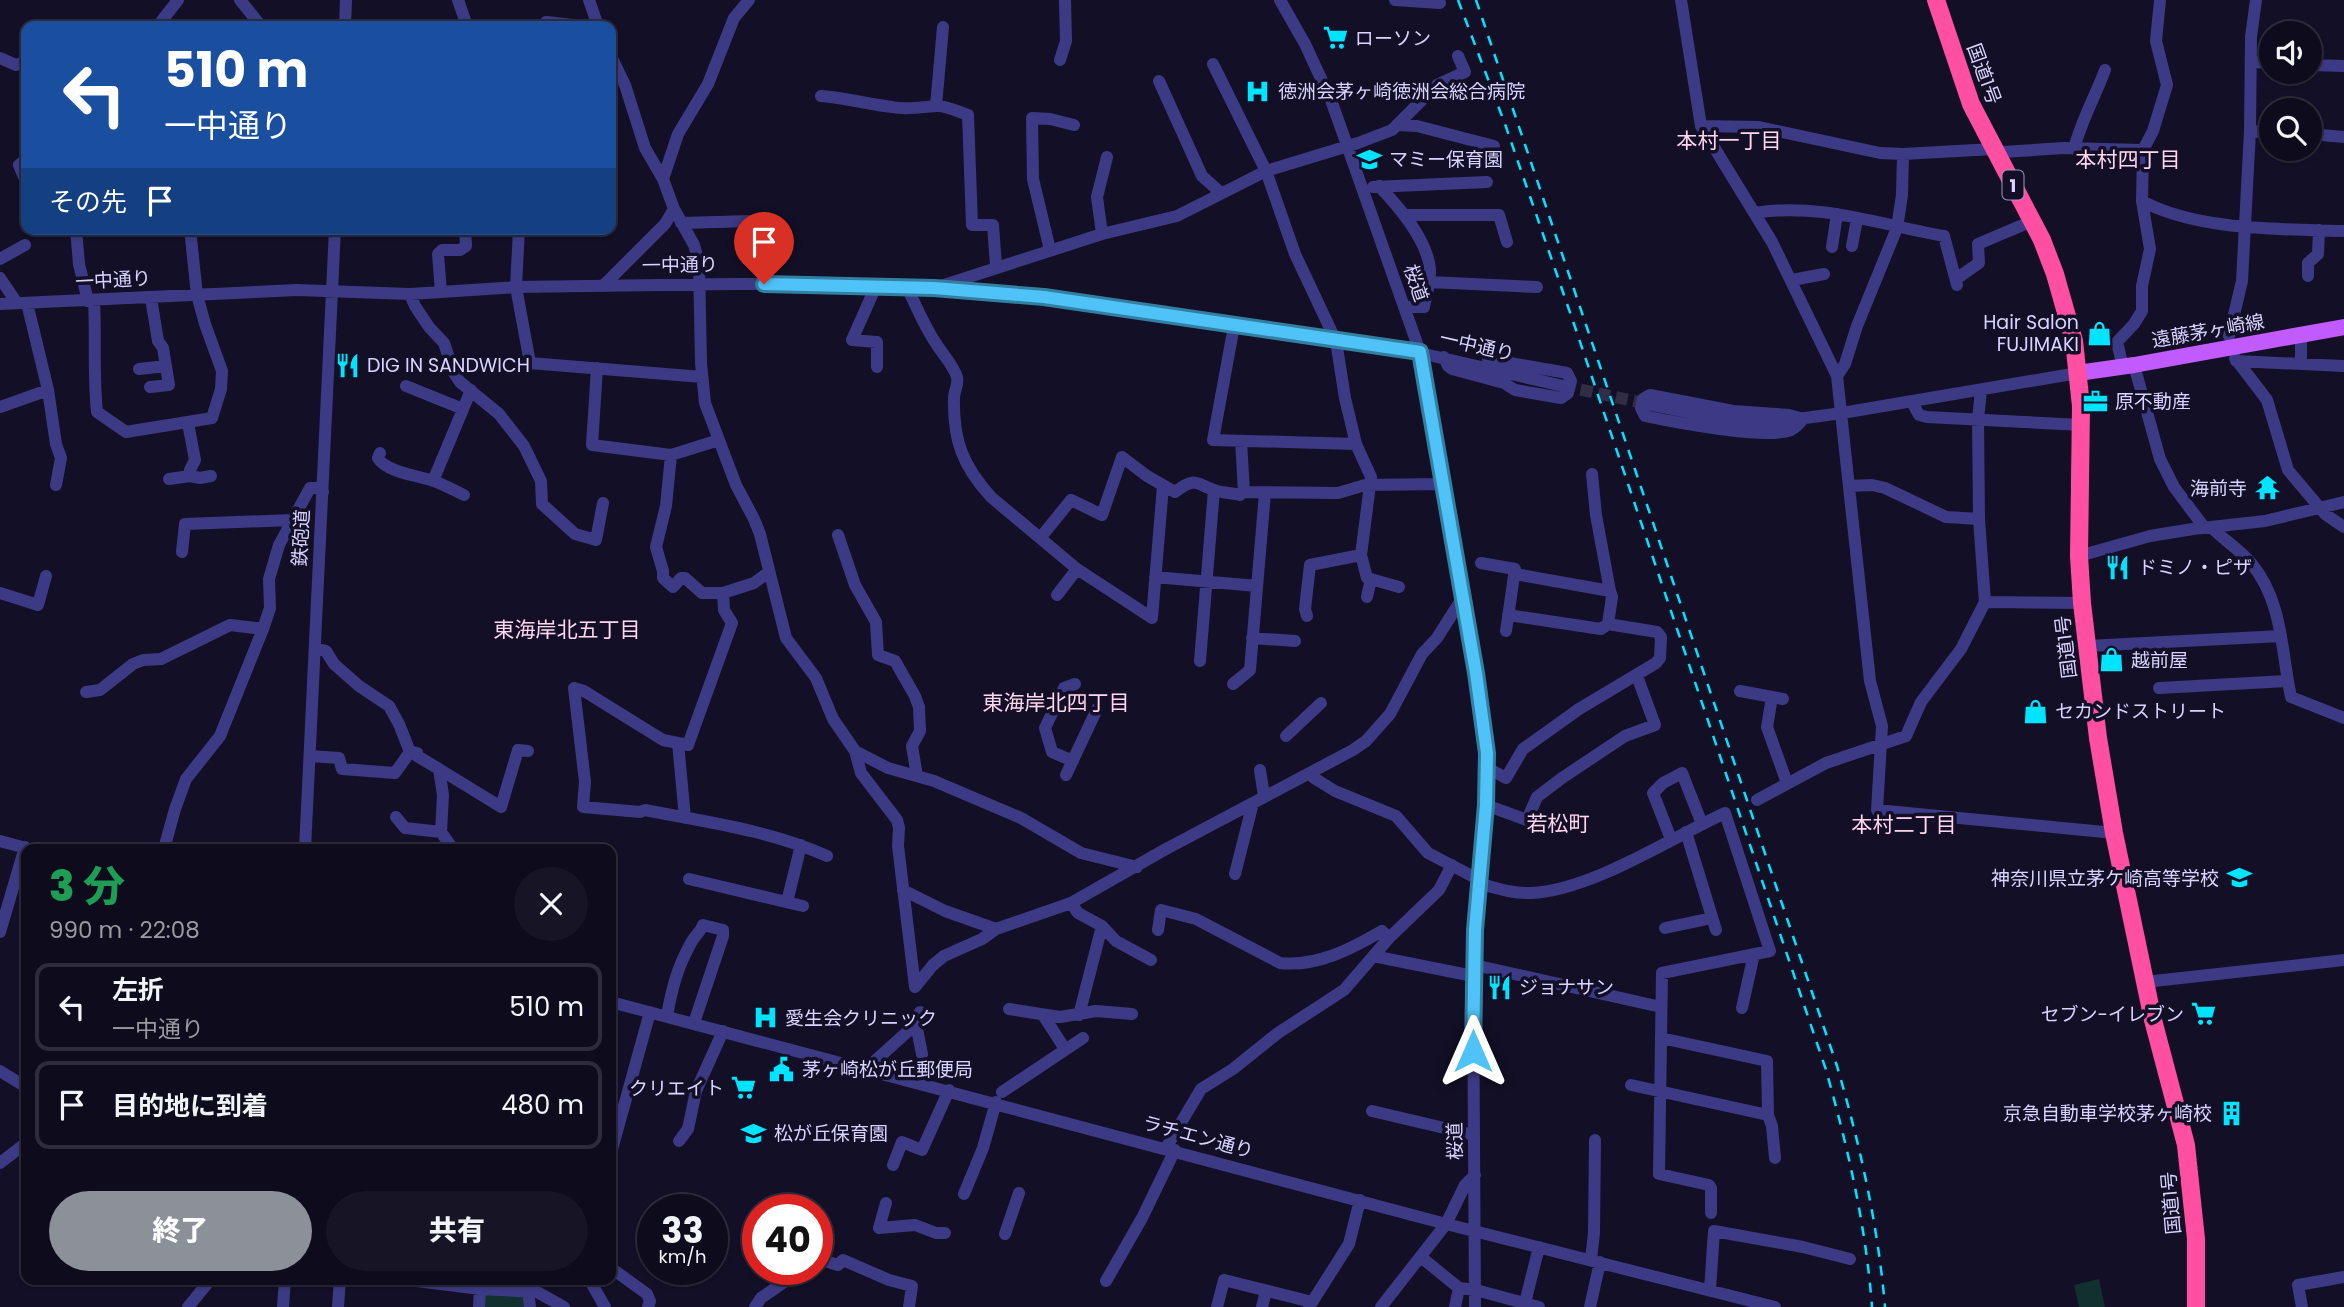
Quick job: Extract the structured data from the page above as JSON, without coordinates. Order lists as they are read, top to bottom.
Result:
{
  "streets": {
    "highway": ["国道1号", "1"],
    "main road": ["遠藤茅ヶ崎線"],
    "street": [
      "一中通り",
      "桜道",
      "鉄砲道",
      "ラチエン通り"
    ]
  },
  "crossings": [
    ["国道1号", "遠藤茅ヶ崎線"],
    ["一中通り", "桜道"],
    ["一中通り", "鉄砲道"],
    ["桜道", "ラチエン通り"]
  ],
  "districts": [
    "本村一丁目",
    "本村四丁目",
    "東海岸北五丁目",
    "東海岸北四丁目",
    "若松町",
    "本村二丁目"
  ],
  "places": {
    "supermarket": ["ローソン", "セブン-イレブン", "クリエイト"],
    "hospital": ["徳洲会茅ヶ崎徳洲会総合病院", "愛生会クリニック"],
    "school or university": ["マミー保育園", "神奈川県立茅ケ崎高等学校", "松が丘保育園"],
    "shop": ["Hair Salon FUJIMAKI", "越前屋", "セカンドストリート"],
    "restaurant": ["DIG IN SANDWICH", "ドミノ・ピザ", "ジョナサン"],
    "office": ["原不動産"],
    "temple": ["海前寺"],
    "public building": ["茅ヶ崎松が丘郵便局"],
    "building": ["京急自動車学校茅ヶ崎校"]
  },
  "page": {
    "turn": ["510 m", "一中通り"],
    "then": "その先",
    "heading": ["3 分", "990 m · 22:08"],
    "list": [
      {
        "name": "左折",
        "note": "一中通り",
        "value": "510 m"
      },
      {
        "name": "目的地に到着",
        "value": "480 m"
      }
    ],
    "buttons": ["終了", "共有"],
    "speed": "33 km/h",
    "limit": "40"
  }
}
